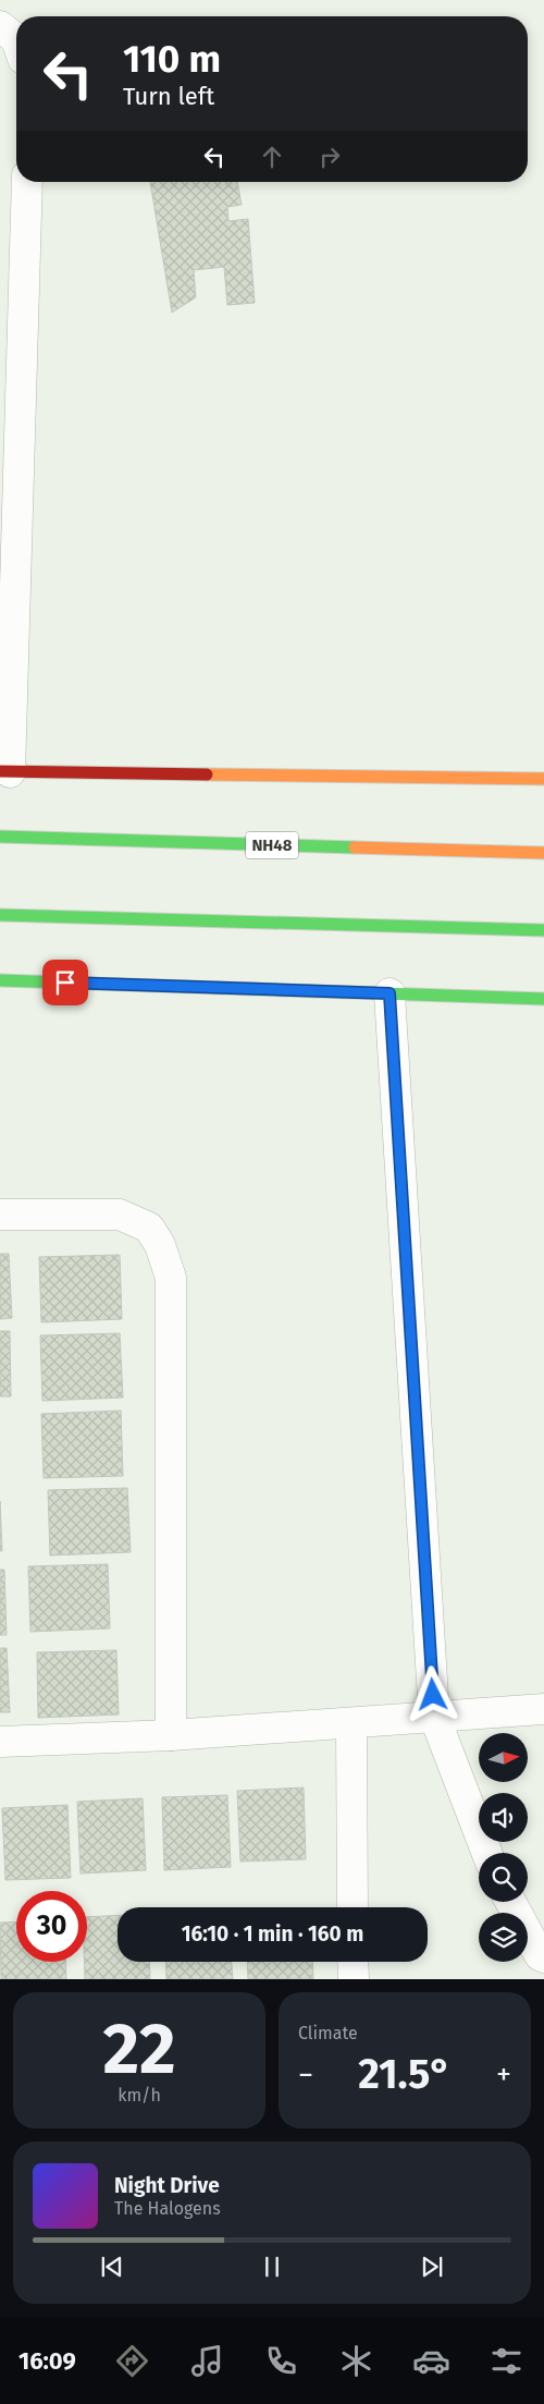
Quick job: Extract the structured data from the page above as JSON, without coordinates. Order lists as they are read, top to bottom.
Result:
{
  "streets": {
    "highway": ["NH48"]
  },
  "north": "right",
  "page": {
    "turn": ["110 m", "Turn left"],
    "limit": "30",
    "trip": "16:10 · 1 min · 160 m",
    "tile": [
      ["22", "km/h"],
      "Climate"
    ],
    "heat": ["−", "21.5°", "+"],
    "song": ["Night Drive", "The Halogens"],
    "tabs": "16:09"
  }
}
